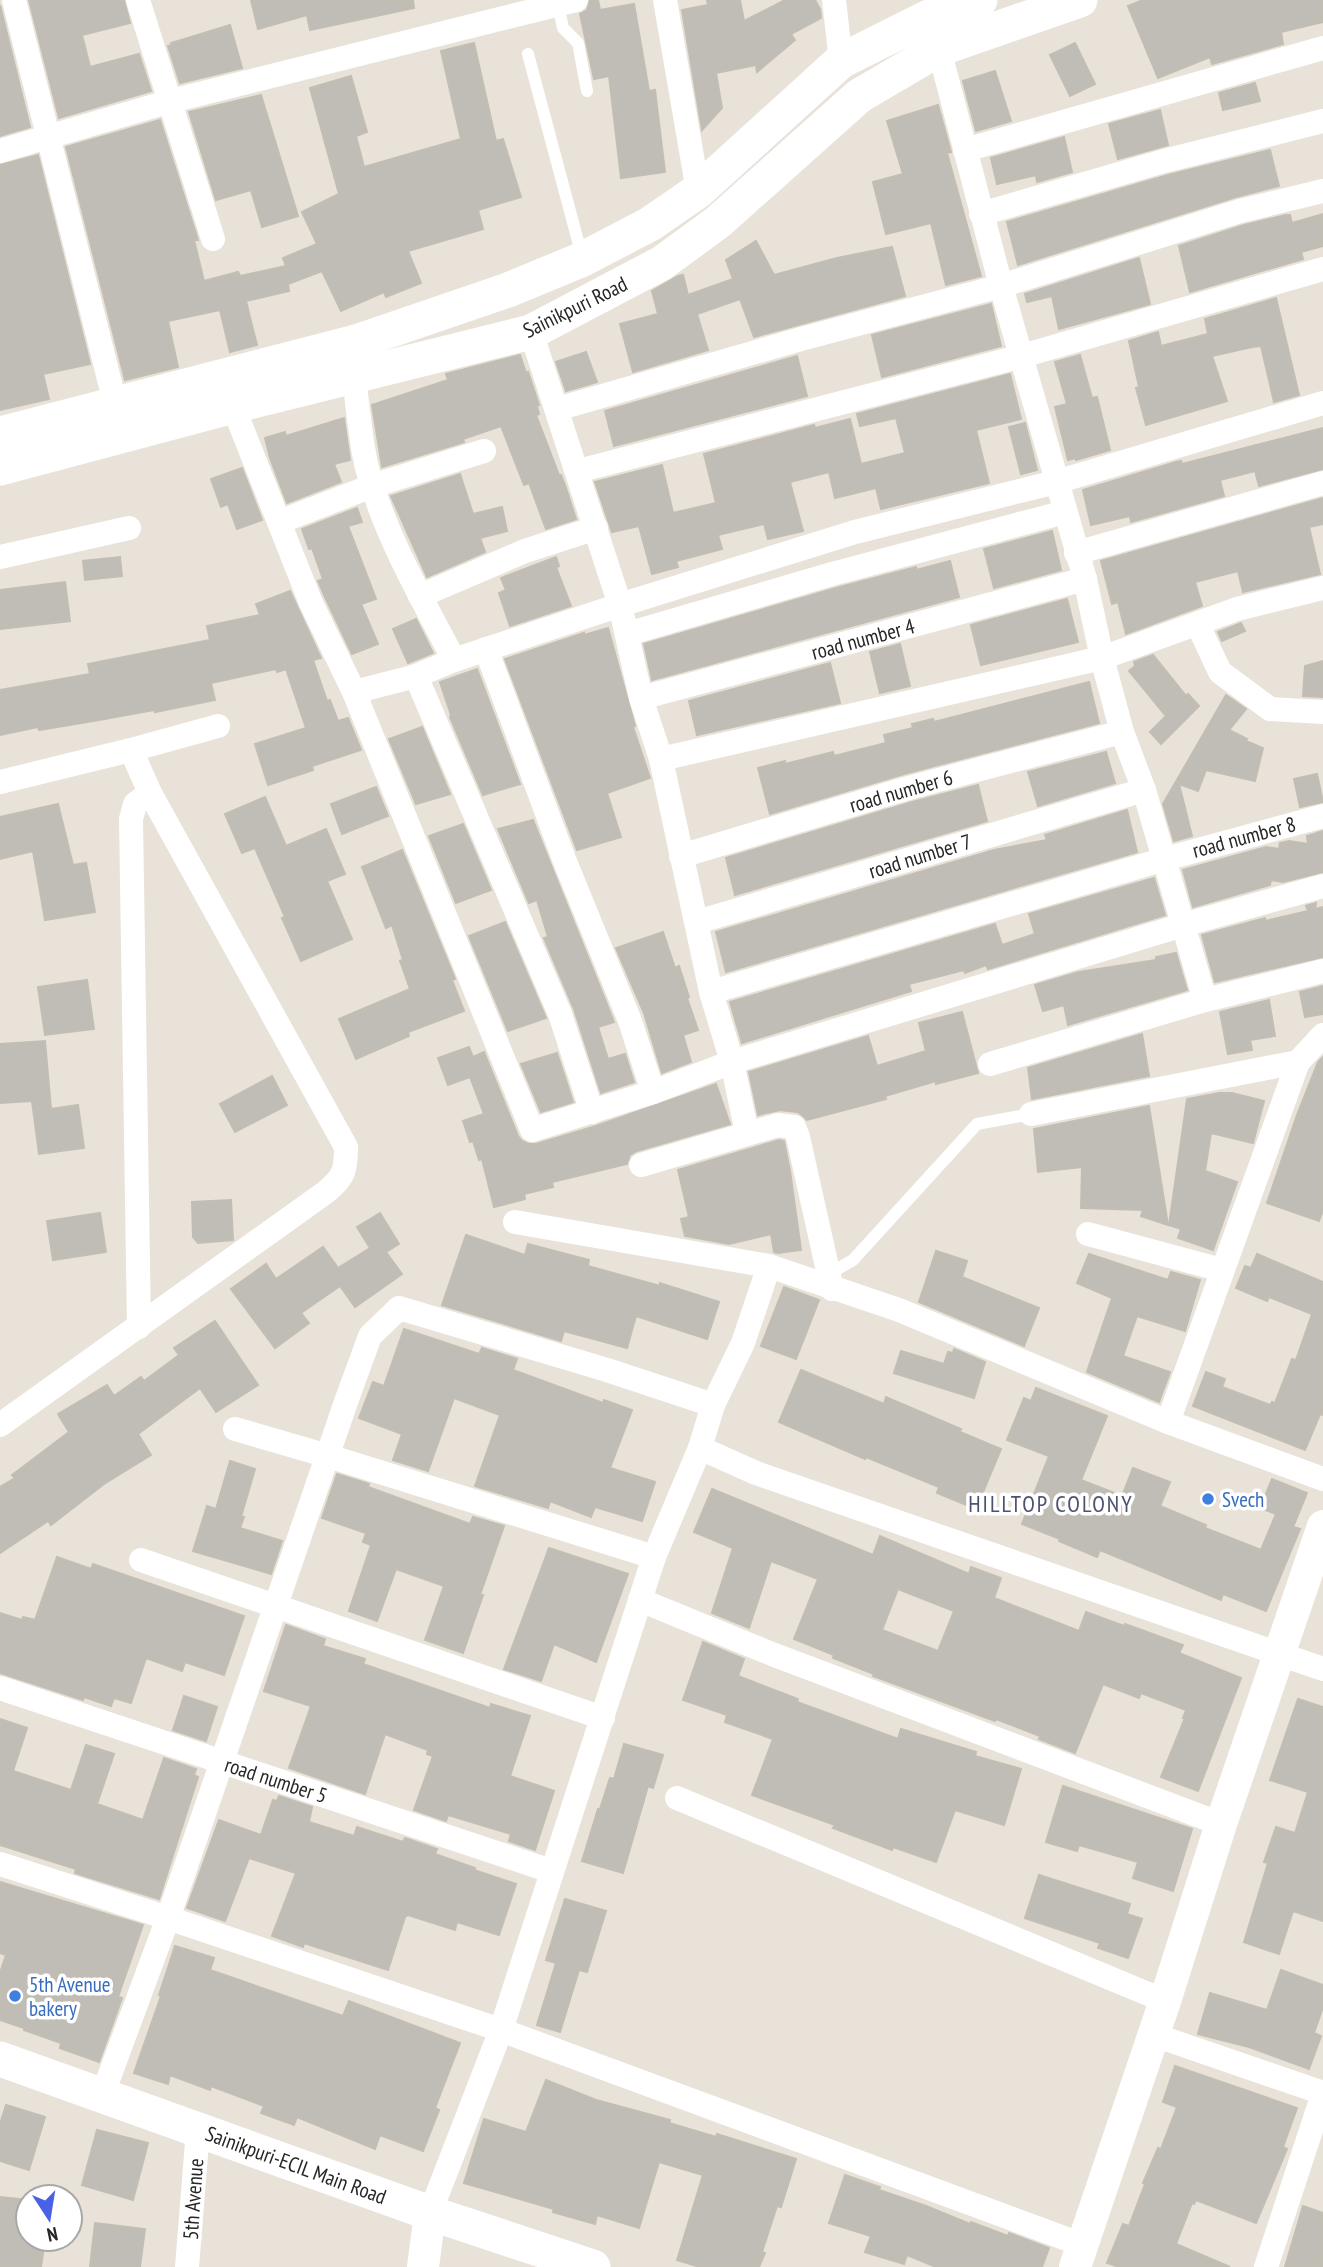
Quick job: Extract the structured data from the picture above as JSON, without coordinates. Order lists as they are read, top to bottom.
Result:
{
  "streets": {
    "main road": ["Sainikpuri Road", "Sainikpuri-ECIL Main Road"],
    "street": [
      "road number 4",
      "road number 6",
      "road number 8",
      "road number 7",
      "road number 5",
      "5th Avenue"
    ]
  },
  "crossings": [
    ["Sainikpuri-ECIL Main Road", "5th Avenue"]
  ],
  "districts": ["HILLTOP COLONY"],
  "places": ["Svech", "5th Avenue bakery"],
  "north": "bottom"
}
